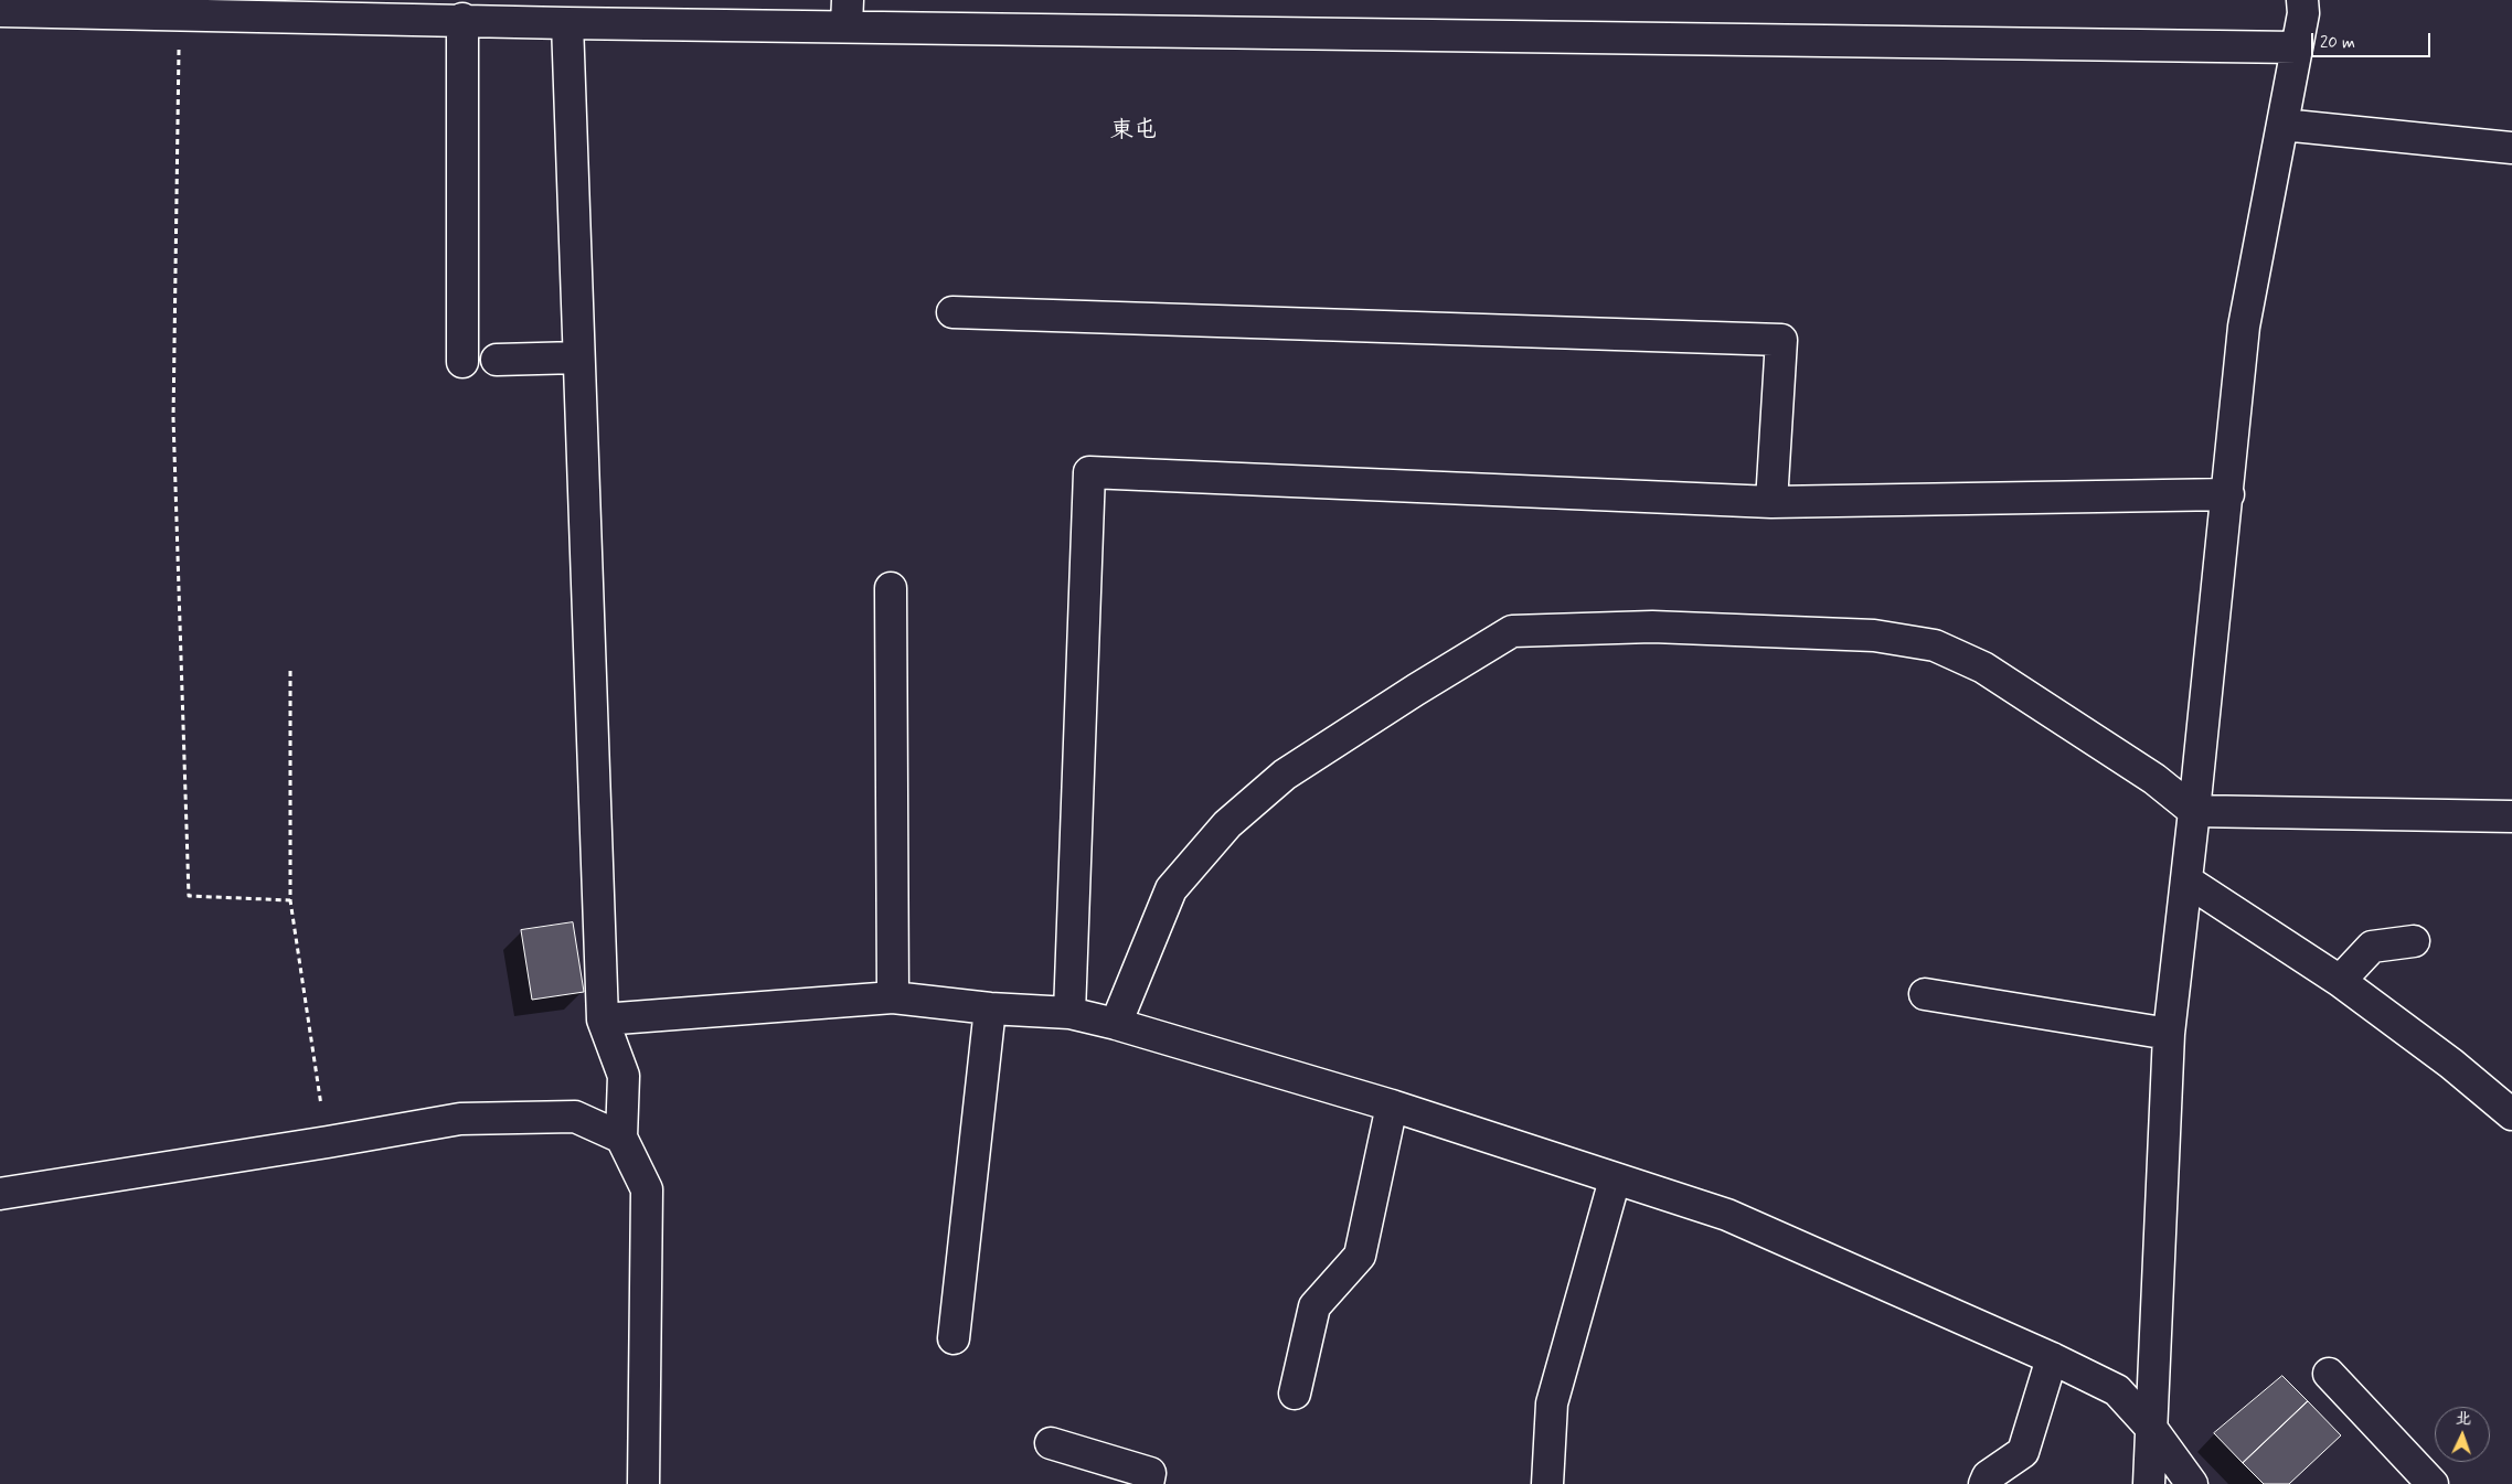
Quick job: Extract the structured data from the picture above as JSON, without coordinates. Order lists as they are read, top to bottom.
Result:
{
  "districts": ["東屯"],
  "scale_bar": "20 m",
  "north": "top"
}
